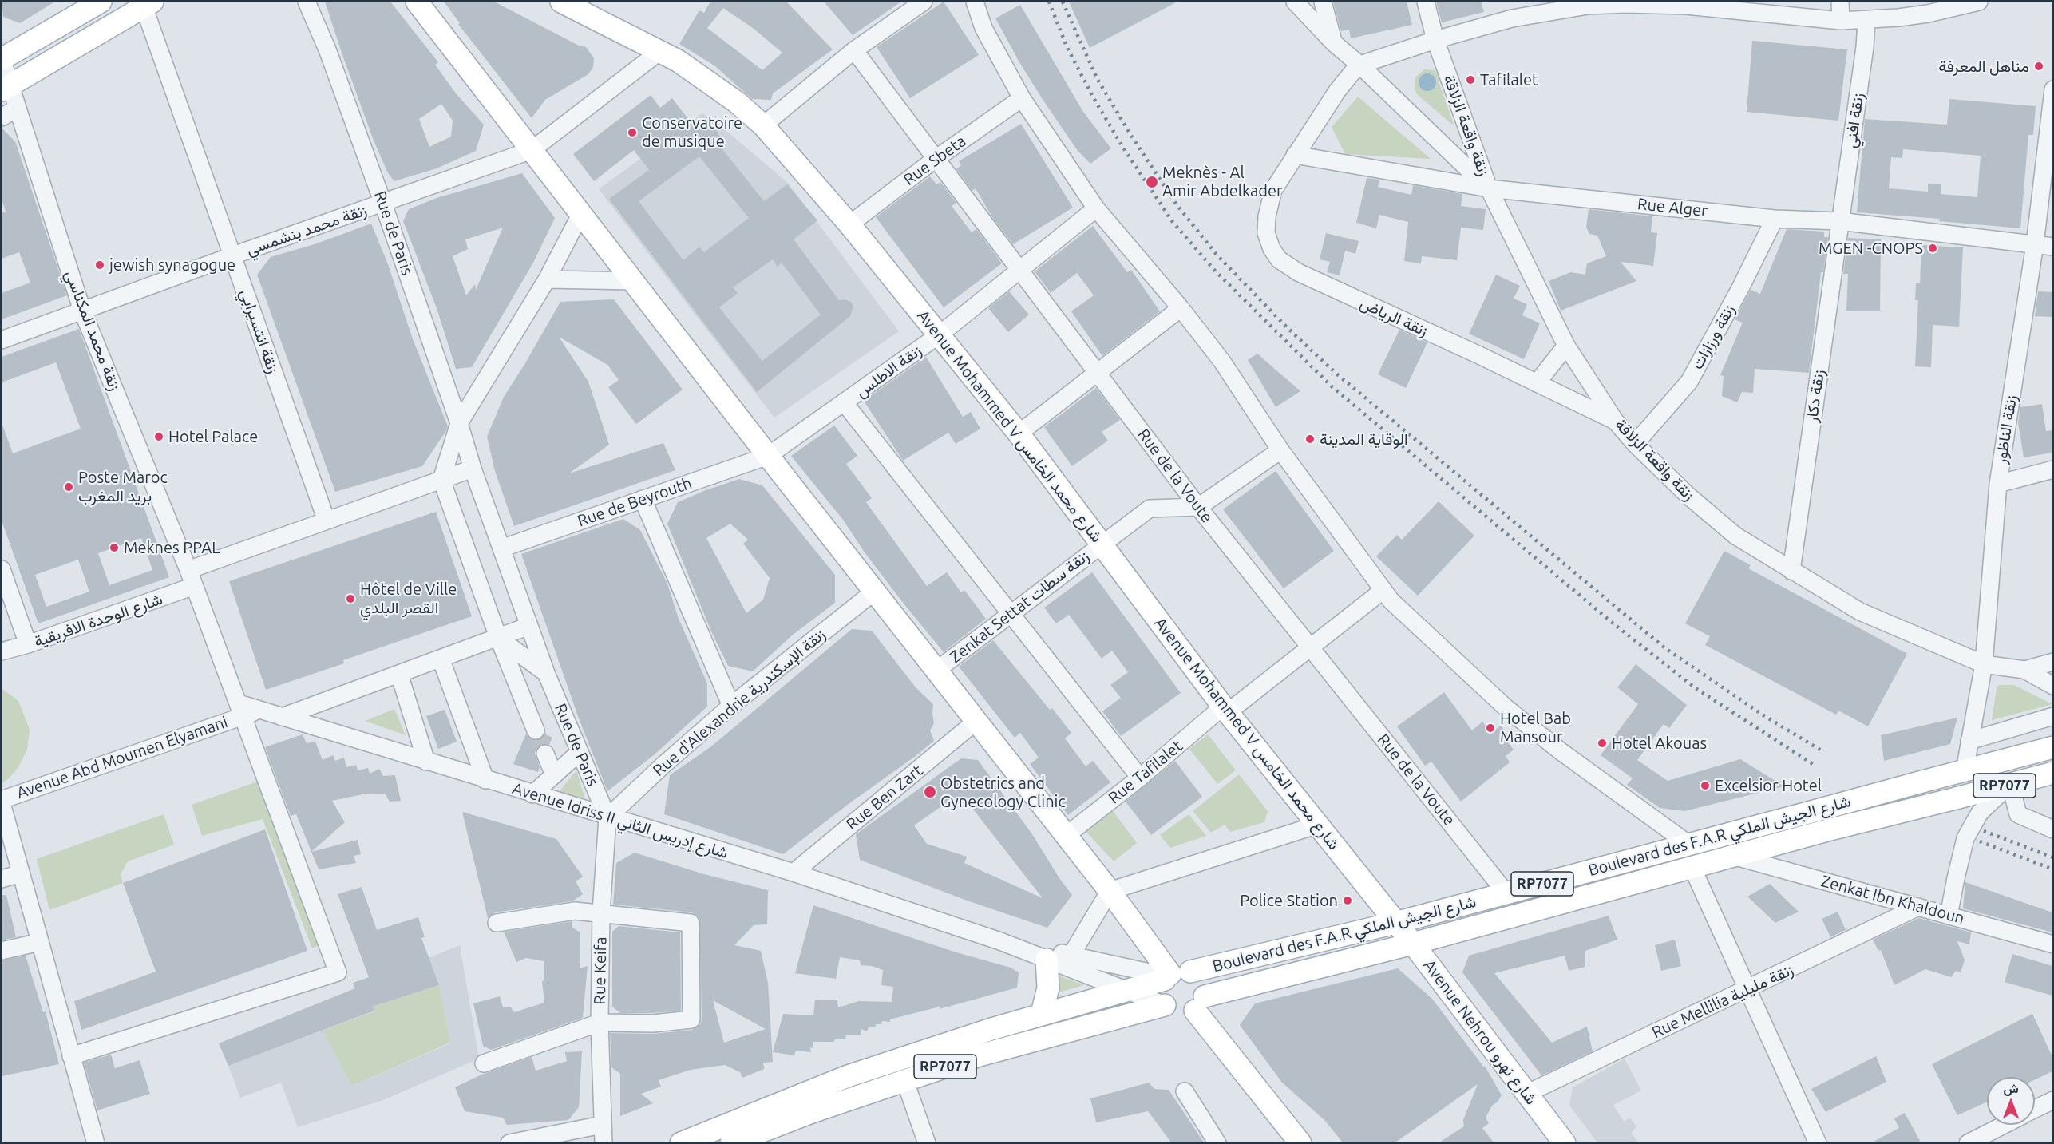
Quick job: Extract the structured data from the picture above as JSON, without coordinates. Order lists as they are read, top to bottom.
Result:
{
  "streets": {
    "main road": [
      "Avenue Mohammed V شارع محمد الخامس",
      "RP7077",
      "Boulevard des F.A.R شارع الجيش الملكي",
      "Avenue Nehrou شارع نهرو"
    ],
    "street": [
      "زنقة افني",
      "زنقة واقعة الزلاقة",
      "Rue Sbeta",
      "Rue Alger",
      "زنقة محمد بنشمسي",
      "Rue de Paris",
      "زنقة الرياض",
      "زنقة محمد المكناسي",
      "زنقة انتسيرابي",
      "زنقة ورزازات",
      "زنقة الاطلس",
      "زنقة دكار",
      "زنقة الناظور",
      "Rue de la Voute",
      "Rue de Beyrouth",
      "Zenkat Settat زنقة سطات",
      "شارع الوحدة الافريقية",
      "Rue d'Alexandrie زنقة الإسكندرية",
      "Avenue Abd Moumen Elyamani",
      "Rue Tafilalet",
      "Rue Ben Zart",
      "Avenue Idriss II شارع إدريس الثاني",
      "Zenkat Ibn Khaldoun",
      "Rue Keifa",
      "Rue Mellilia زنقة مليلية"
    ]
  },
  "crossings": [
    ["زنقة افني", "Rue Alger"],
    ["زنقة افني", "زنقة دكار"],
    ["زنقة واقعة الزلاقة", "Rue Alger"],
    ["زنقة واقعة الزلاقة", "زنقة الرياض"],
    ["زنقة واقعة الزلاقة", "زنقة ورزازات"],
    ["زنقة واقعة الزلاقة", "زنقة دكار"],
    ["زنقة واقعة الزلاقة", "زنقة الناظور"],
    ["Rue Sbeta", "Avenue Mohammed V شارع محمد الخامس"],
    ["Rue Sbeta", "Rue de la Voute"],
    ["Rue Alger", "زنقة الرياض"],
    ["Rue Alger", "زنقة ورزازات"],
    ["Rue Alger", "زنقة دكار"],
    ["Rue Alger", "زنقة الناظور"],
    ["زنقة محمد بنشمسي", "Rue de Paris"],
    ["زنقة محمد بنشمسي", "زنقة محمد المكناسي"],
    ["زنقة محمد بنشمسي", "زنقة انتسيرابي"],
    ["زنقة محمد بنشمسي", "Avenue Mohammed V شارع محمد الخامس"],
    ["Rue de Paris", "Rue de Beyrouth"],
    ["Rue de Paris", "شارع الوحدة الافريقية"],
    ["Rue de Paris", "Rue d'Alexandrie زنقة الإسكندرية"],
    ["Rue de Paris", "Avenue Idriss II شارع إدريس الثاني"],
    ["Rue de Paris", "Rue Keifa"],
    ["زنقة محمد المكناسي", "شارع الوحدة الافريقية"],
    ["زنقة محمد المكناسي", "Avenue Abd Moumen Elyamani"],
    ["زنقة انتسيرابي", "شارع الوحدة الافريقية"],
    ["زنقة الاطلس", "Avenue Mohammed V شارع محمد الخامس"],
    ["زنقة الاطلس", "Rue de la Voute"],
    ["زنقة الاطلس", "Rue de Beyrouth"],
    ["Avenue Mohammed V شارع محمد الخامس", "Zenkat Settat زنقة سطات"],
    ["Avenue Mohammed V شارع محمد الخامس", "Rue Tafilalet"],
    ["Avenue Mohammed V شارع محمد الخامس", "Boulevard des F.A.R شارع الجيش الملكي"],
    ["Avenue Mohammed V شارع محمد الخامس", "Avenue Nehrou شارع نهرو"],
    ["زنقة الناظور", "Boulevard des F.A.R شارع الجيش الملكي"],
    ["Rue de la Voute", "Zenkat Settat زنقة سطات"],
    ["Rue de la Voute", "Rue Tafilalet"],
    ["Rue de la Voute", "Boulevard des F.A.R شارع الجيش الملكي"],
    ["Rue d'Alexandrie زنقة الإسكندرية", "Avenue Idriss II شارع إدريس الثاني"],
    ["Rue d'Alexandrie زنقة الإسكندرية", "Rue Keifa"],
    ["Avenue Abd Moumen Elyamani", "Avenue Idriss II شارع إدريس الثاني"],
    ["RP7077", "Avenue Idriss II شارع إدريس الثاني"],
    ["RP7077", "Boulevard des F.A.R شارع الجيش الملكي"],
    ["Rue Ben Zart", "Avenue Idriss II شارع إدريس الثاني"],
    ["Avenue Idriss II شارع إدريس الثاني", "Boulevard des F.A.R شارع الجيش الملكي"],
    ["Avenue Idriss II شارع إدريس الثاني", "Rue Keifa"],
    ["Boulevard des F.A.R شارع الجيش الملكي", "Zenkat Ibn Khaldoun"],
    ["Boulevard des F.A.R شارع الجيش الملكي", "Avenue Nehrou شارع نهرو"],
    ["Zenkat Ibn Khaldoun", "Rue Mellilia زنقة مليلية"],
    ["Rue Mellilia زنقة مليلية", "Avenue Nehrou شارع نهرو"]
  ],
  "places": [
    "مناهل المعرفة",
    "Tafilalet",
    "Conservatoire de musique",
    "Meknès - Al Amir Abdelkader",
    "MGEN -CNOPS",
    "jewish synagogue",
    "Hotel Palace",
    "الوقاية المدينة",
    "Poste Maroc بريد المغرب",
    "Meknes PPAL",
    "Hôtel de Ville القصر البلدي",
    "Hotel Bab Mansour",
    "Hotel Akouas",
    "Excelsior Hotel",
    "Obstetrics and Gynecology Clinic",
    "Police Station"
  ],
  "north": "top"
}
